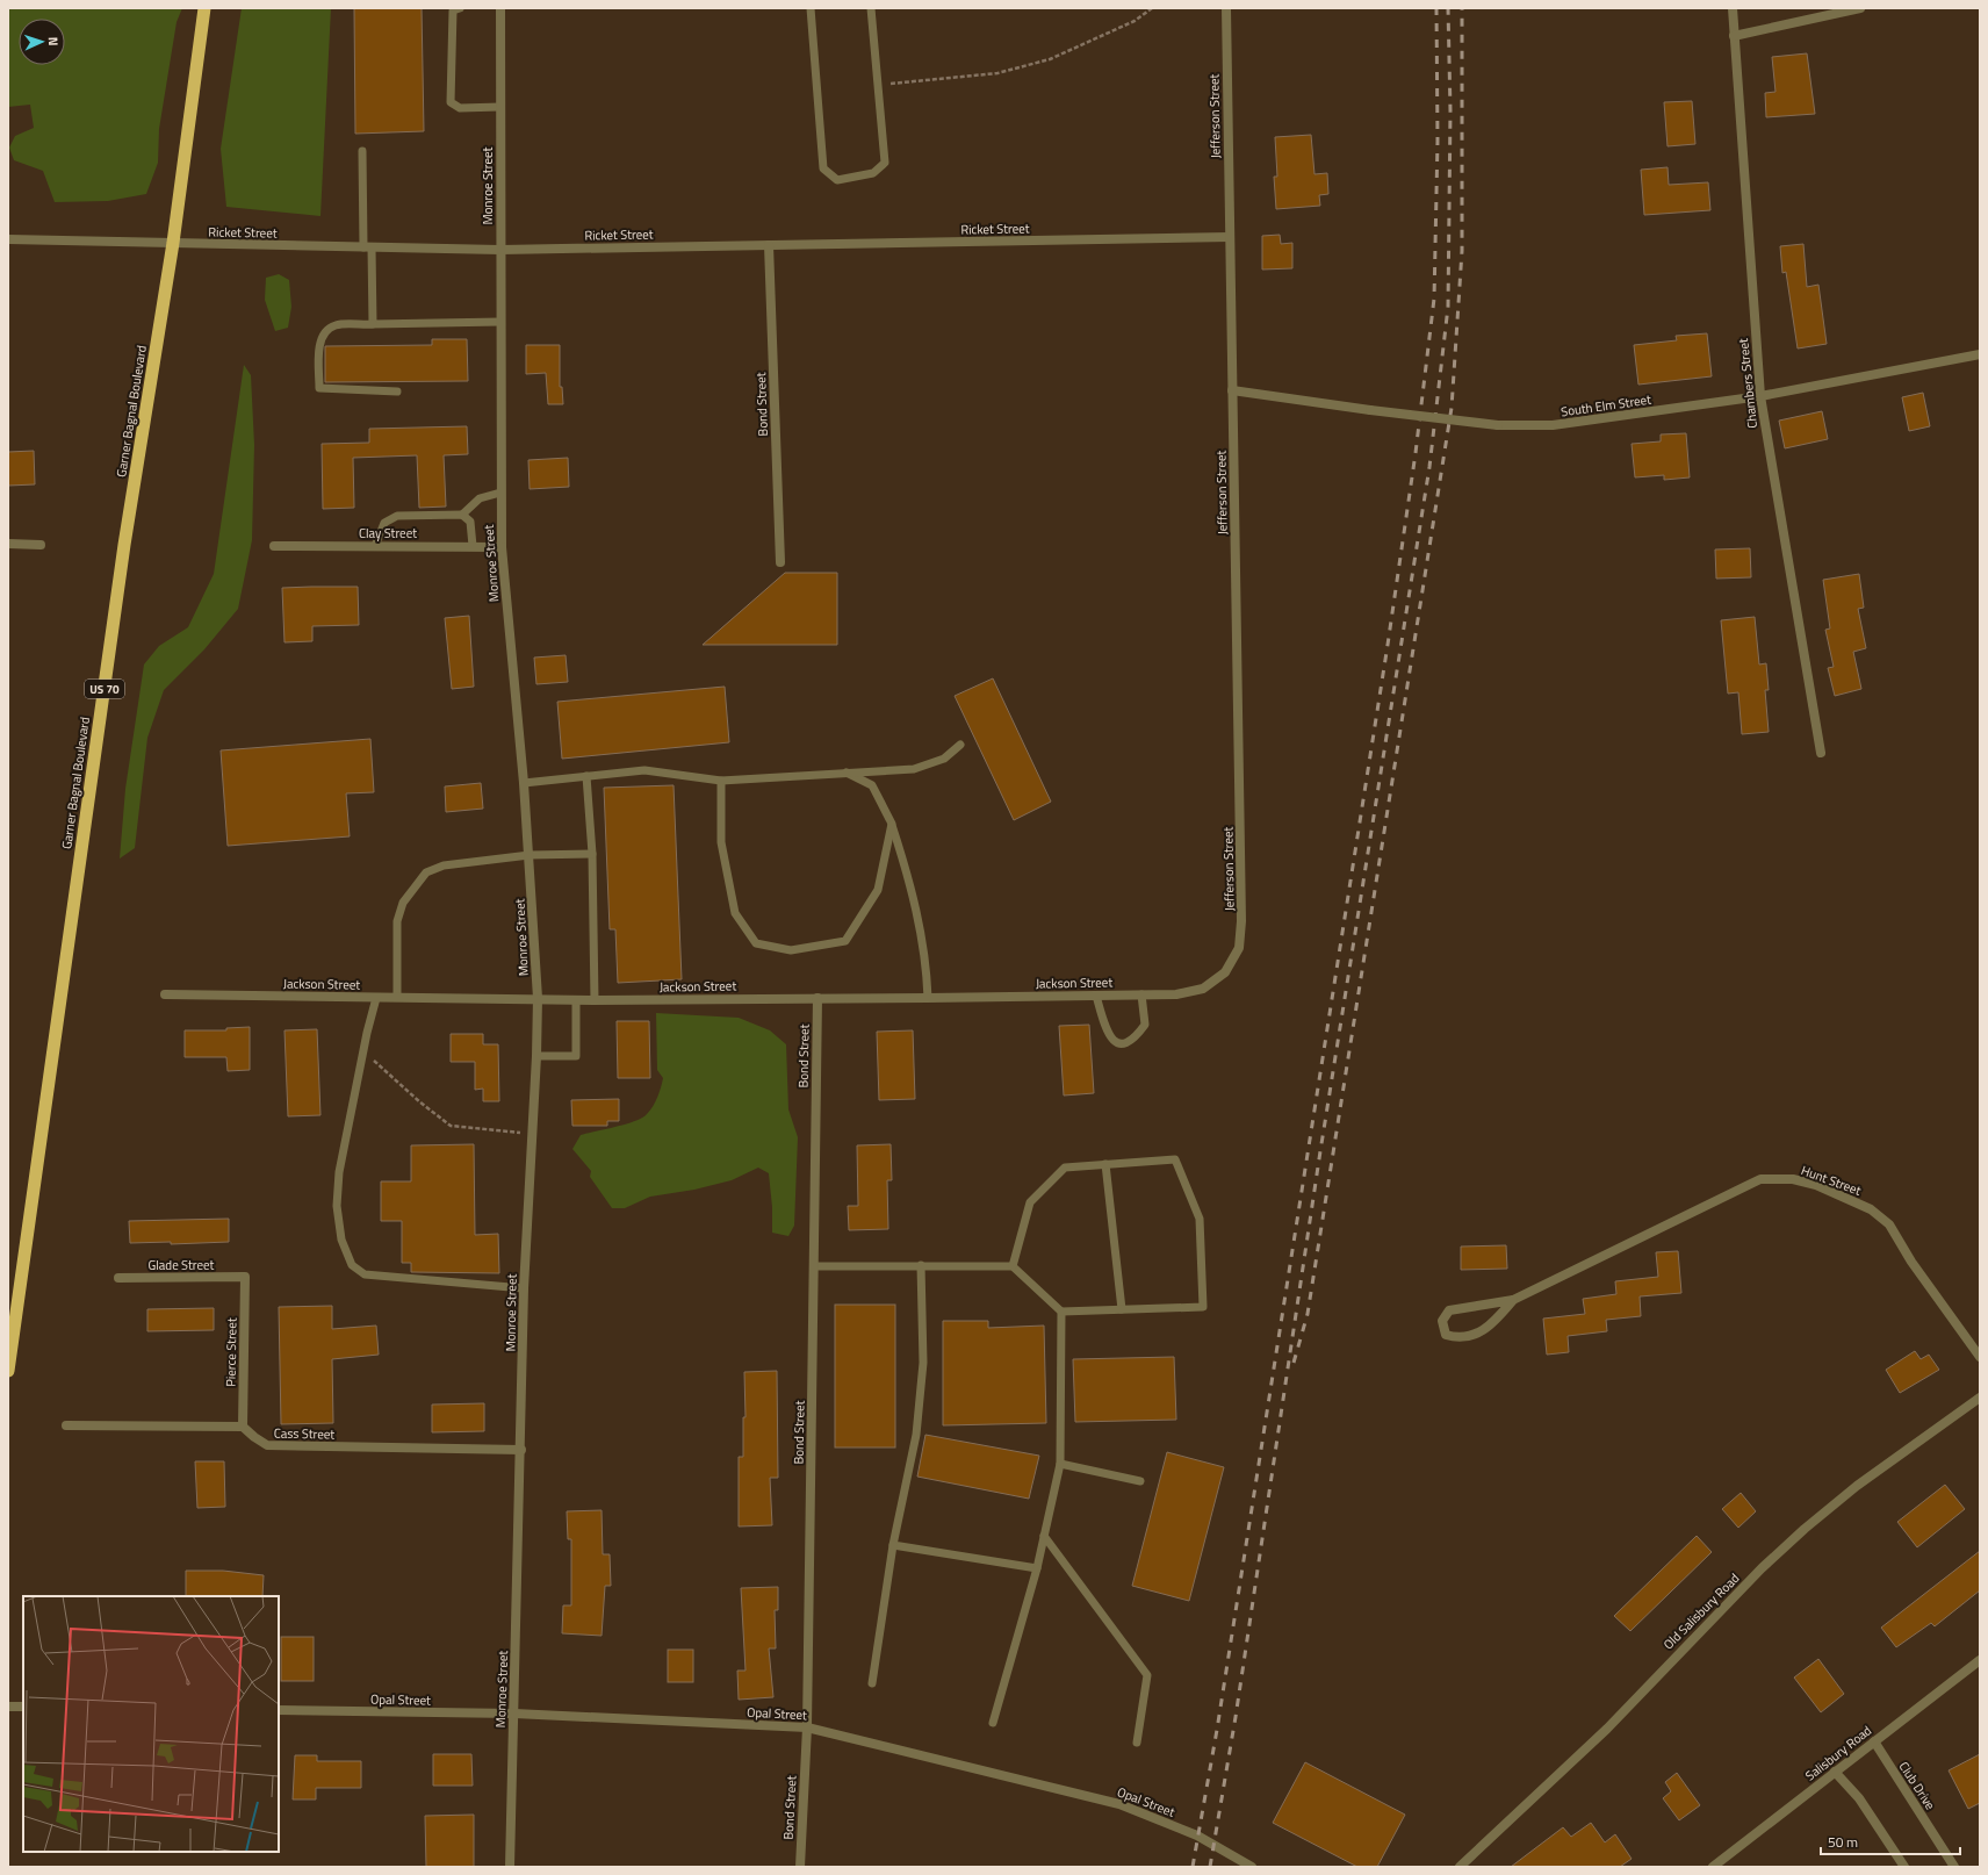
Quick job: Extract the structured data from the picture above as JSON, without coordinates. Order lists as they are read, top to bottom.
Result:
{
  "streets": {
    "highway": ["Garner Bagnal Boulevard", "US 70"],
    "street": [
      "Jefferson Street",
      "Monroe Street",
      "Ricket Street",
      "Chambers Street",
      "Bond Street",
      "South Elm Street",
      "Clay Street",
      "Jackson Street",
      "Hunt Street",
      "Glade Street",
      "Pierce Street",
      "Cass Street",
      "Old Salisbury Road",
      "Opal Street",
      "Salisbury Road",
      "Club Drive"
    ]
  },
  "crossings": [
    ["Jefferson Street", "Ricket Street"],
    ["Jefferson Street", "South Elm Street"],
    ["Jefferson Street", "Jackson Street"],
    ["Monroe Street", "Ricket Street"],
    ["Monroe Street", "Clay Street"],
    ["Monroe Street", "Jackson Street"],
    ["Monroe Street", "Cass Street"],
    ["Monroe Street", "Opal Street"],
    ["Ricket Street", "Bond Street"],
    ["Ricket Street", "Garner Bagnal Boulevard"],
    ["Chambers Street", "South Elm Street"],
    ["Bond Street", "Jackson Street"],
    ["Bond Street", "Opal Street"],
    ["Glade Street", "Pierce Street"],
    ["Pierce Street", "Cass Street"],
    ["Salisbury Road", "Club Drive"]
  ],
  "scale_bar": "50 m",
  "north": "right"
}
